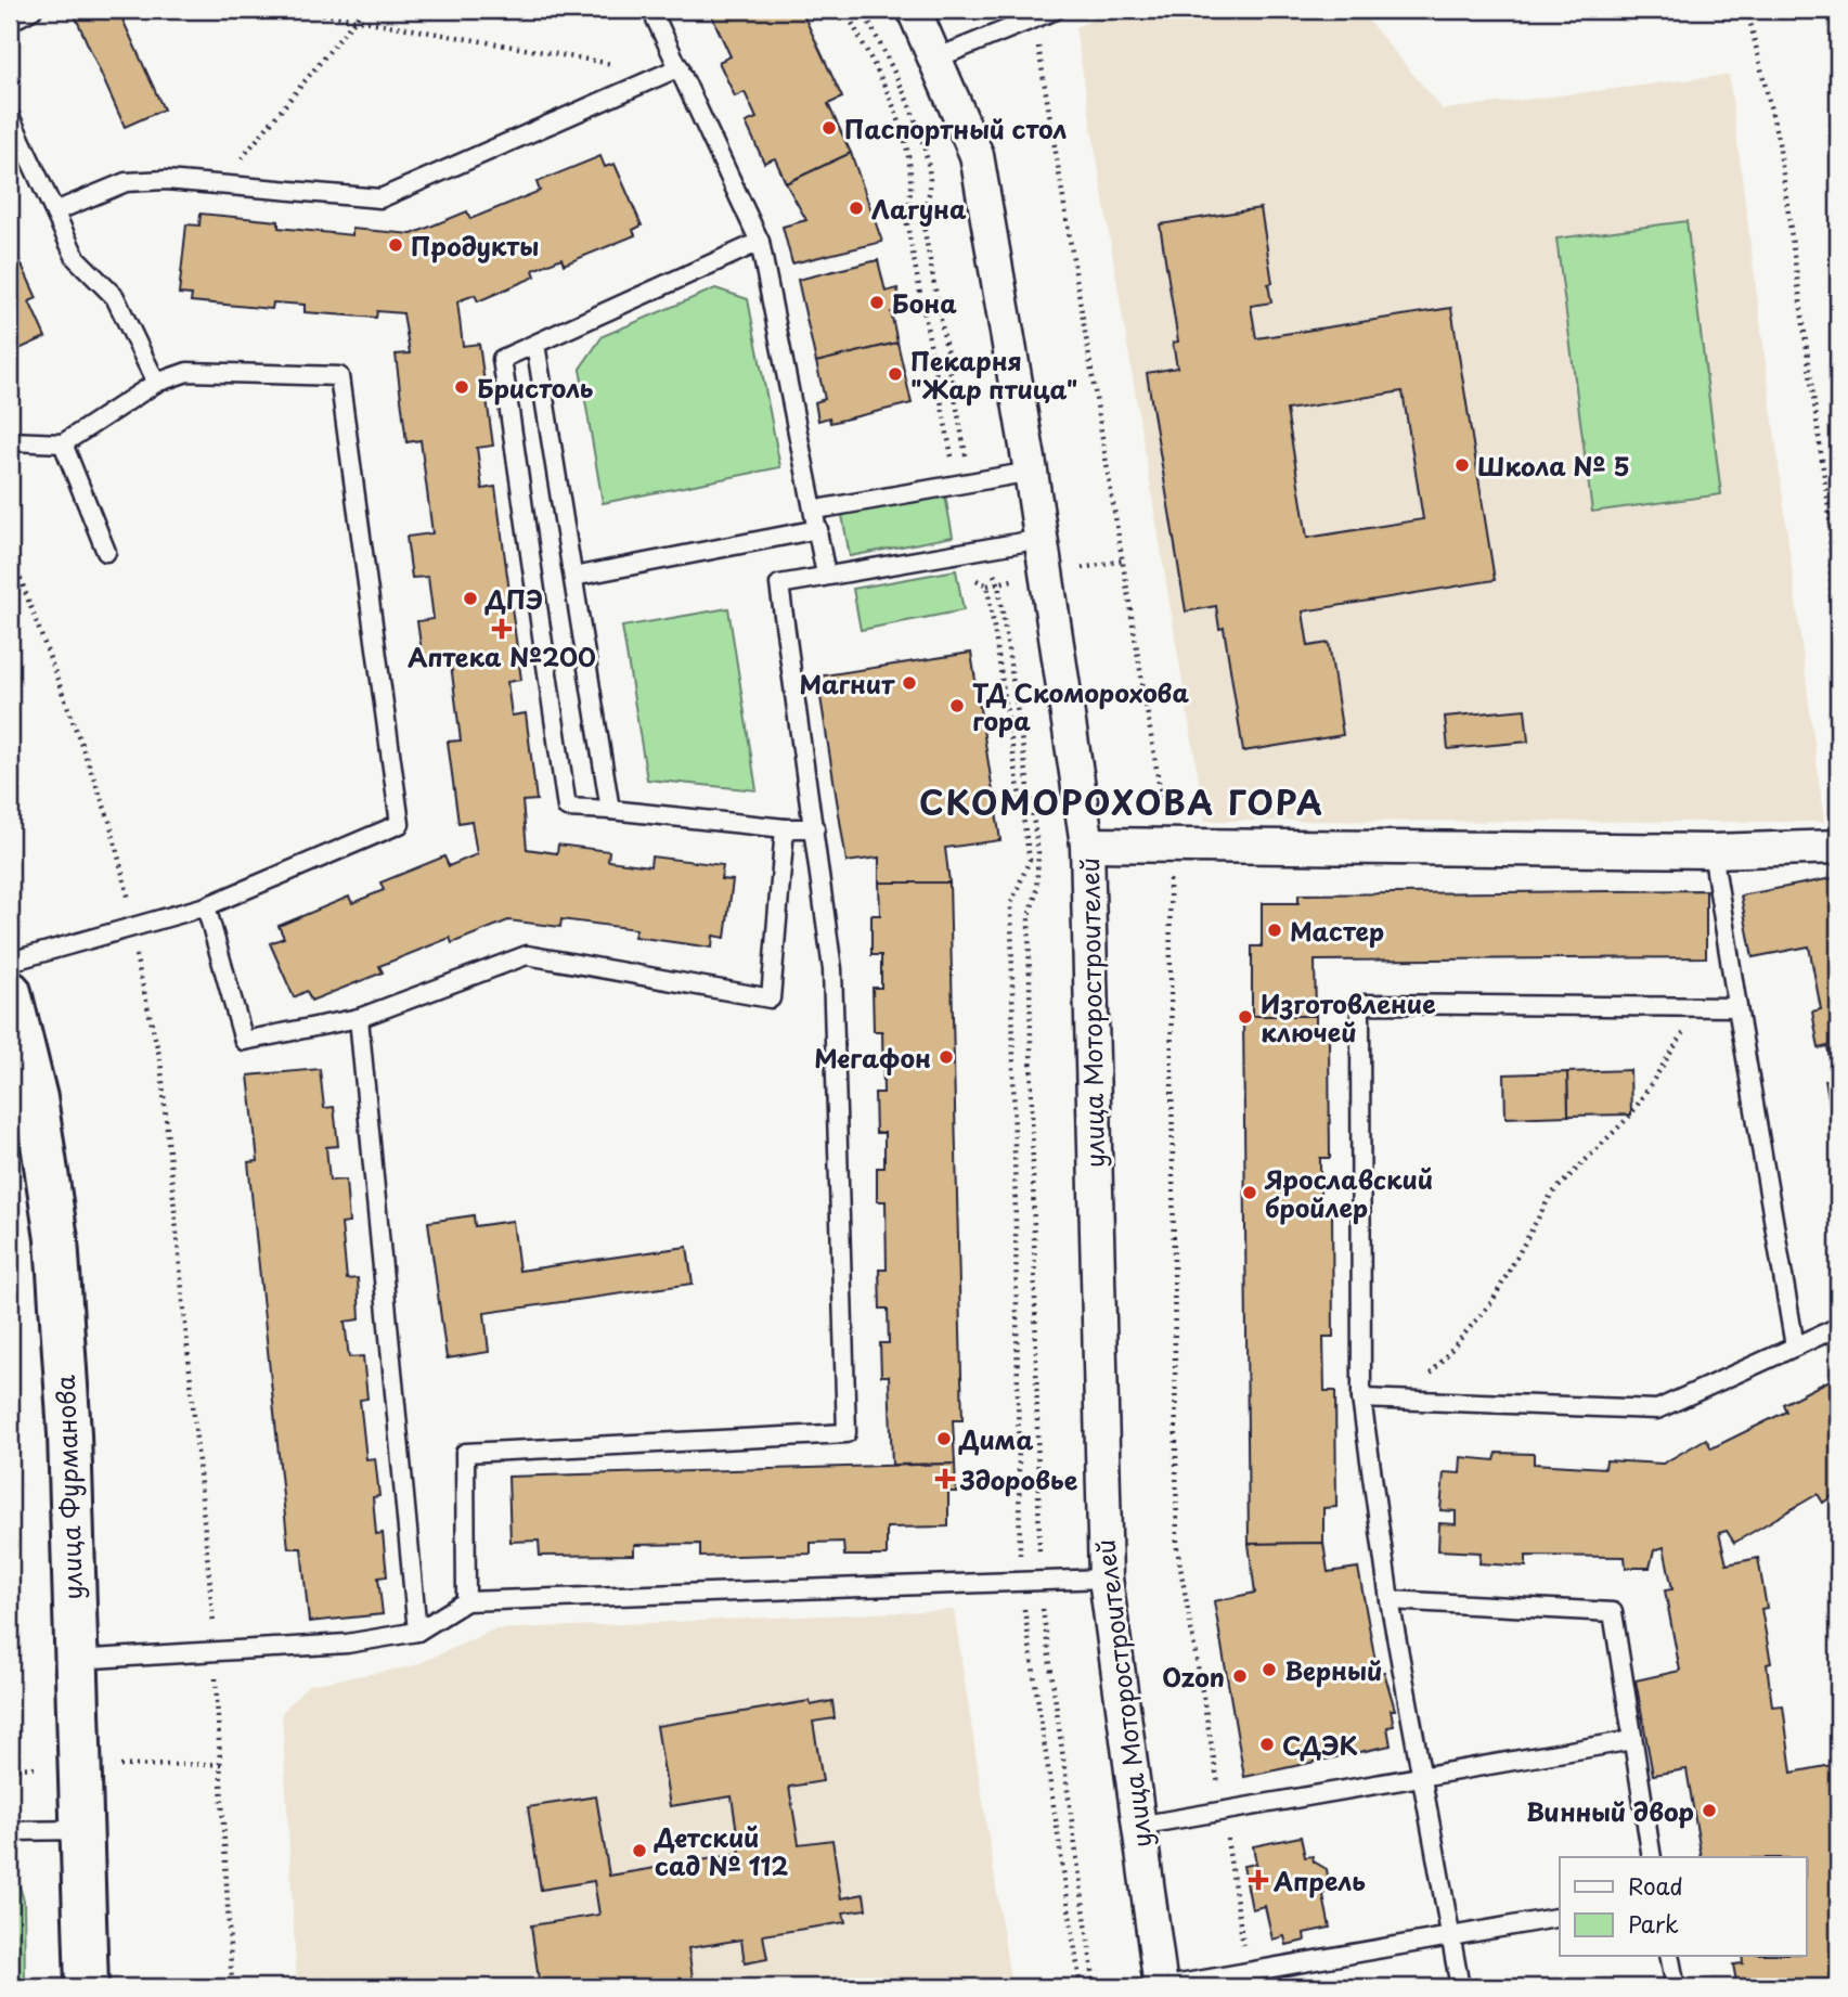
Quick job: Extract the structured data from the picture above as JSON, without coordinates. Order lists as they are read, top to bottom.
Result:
{
  "streets": {
    "main road": ["улица Фурманова"],
    "street": ["улица Моторостроителей"]
  },
  "districts": ["СКОМОРОХОВА ГОРА"],
  "places": {
    "other": [
      "Паспортный стол",
      "Лагуна",
      "Продукты",
      "Бона",
      "Пекарня \"Жар птица\"",
      "Бристоль",
      "Школа № 5",
      "ДПЭ",
      "Магнит",
      "ТД Скоморохова гора",
      "Мастер",
      "Изготовление ключей",
      "Мегафон",
      "Ярославский бройлер",
      "Дима",
      "Верный",
      "Ozon",
      "СДЭК",
      "Винный двор",
      "Детский сад № 112"
    ],
    "health": ["Аптека №200", "Здоровье", "Апрель"]
  },
  "legend": ["Road", "Park"]
}
